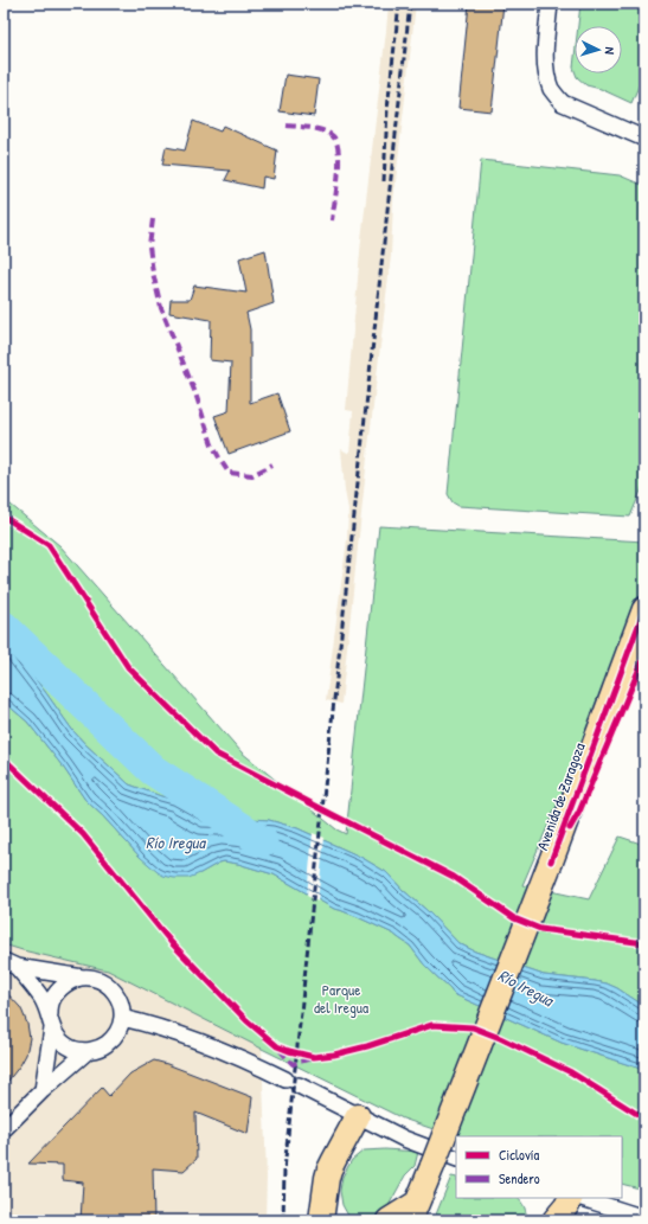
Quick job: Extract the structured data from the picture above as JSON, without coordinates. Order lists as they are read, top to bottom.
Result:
{
  "streets": {
    "main road": ["Avenida de Zaragoza"]
  },
  "water": ["Río Iregua"],
  "parks": ["Parque del Iregua"],
  "legend": ["Ciclovía", "Sendero"],
  "north": "right"
}
